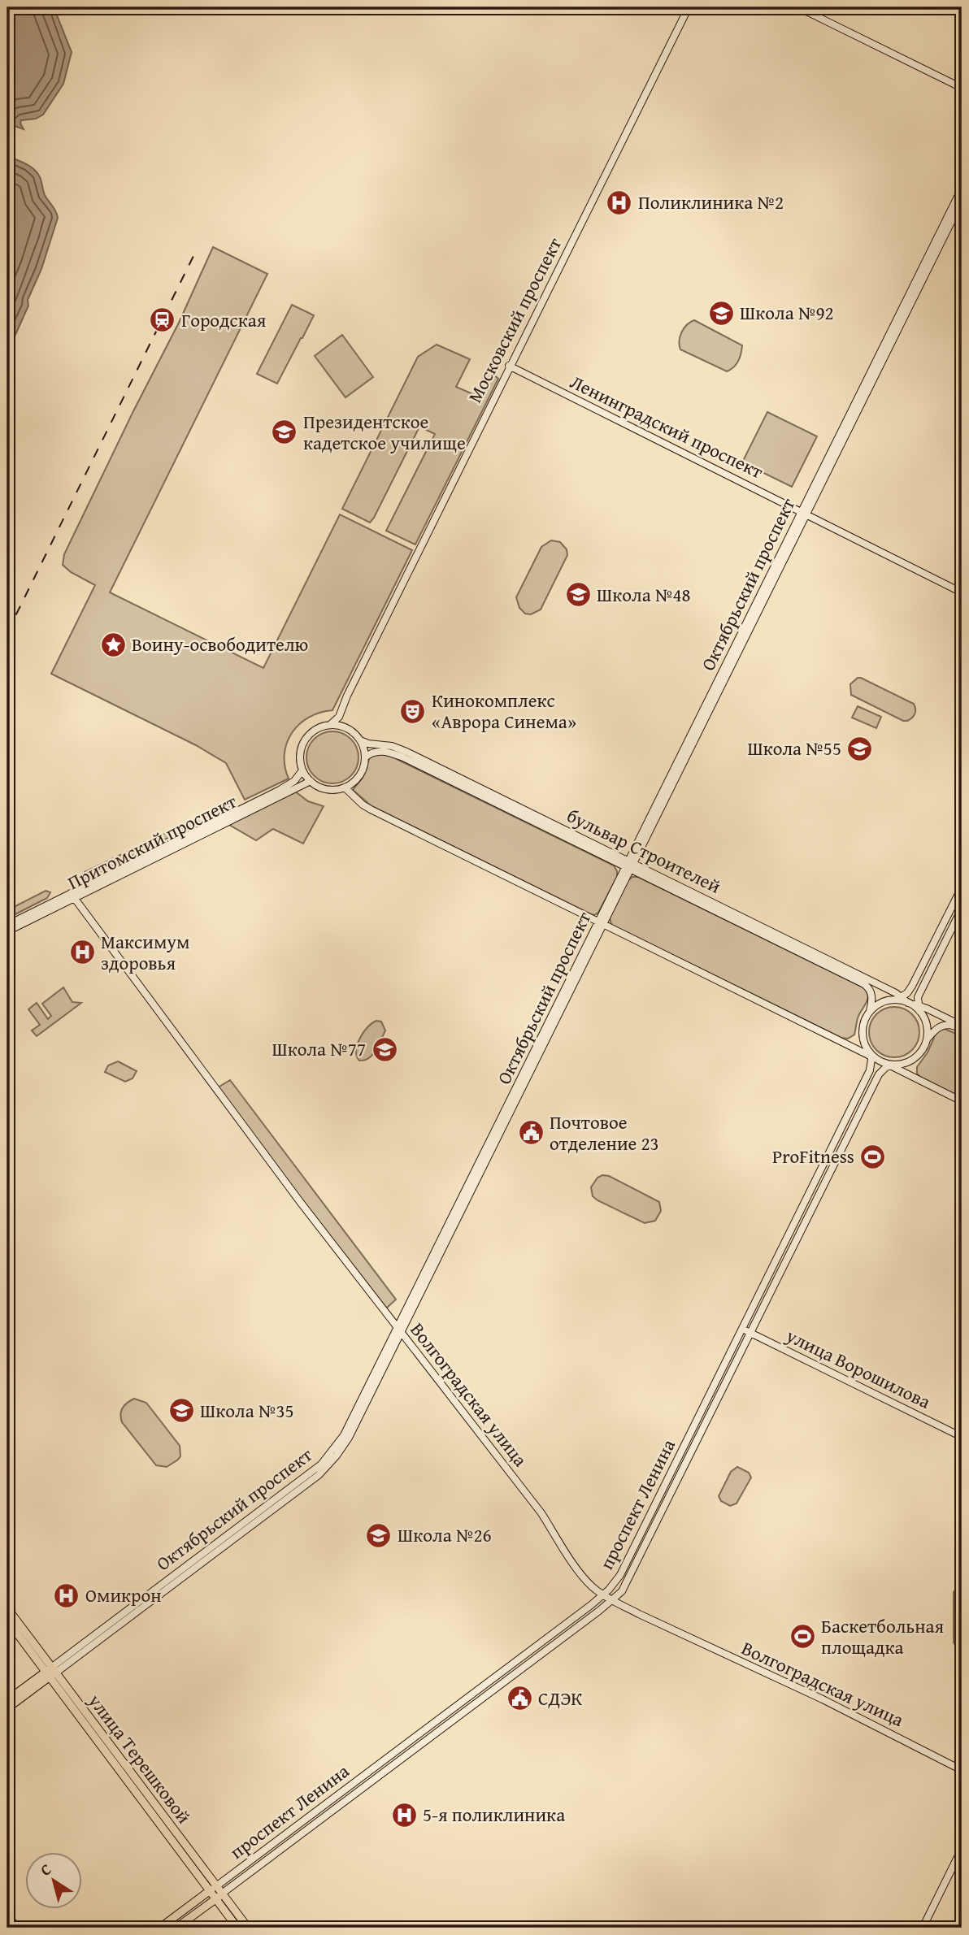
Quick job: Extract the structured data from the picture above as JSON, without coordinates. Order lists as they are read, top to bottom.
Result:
{
  "streets": {
    "main road": [
      "Московский проспект",
      "Ленинградский проспект",
      "Октябрьский проспект",
      "Притомский проспект",
      "бульвар Строителей",
      "улица Ворошилова",
      "Волгоградская улица",
      "проспект Ленина",
      "улица Терешковой"
    ]
  },
  "crossings": [
    ["Московский проспект", "Ленинградский проспект"],
    ["Московский проспект", "Притомский проспект"],
    ["Московский проспект", "бульвар Строителей"],
    ["Ленинградский проспект", "Октябрьский проспект"],
    ["Октябрьский проспект", "бульвар Строителей"],
    ["Октябрьский проспект", "Волгоградская улица"],
    ["Октябрьский проспект", "улица Терешковой"],
    ["Притомский проспект", "бульвар Строителей"],
    ["Притомский проспект", "Волгоградская улица"],
    ["бульвар Строителей", "проспект Ленина"],
    ["улица Ворошилова", "проспект Ленина"],
    ["Волгоградская улица", "проспект Ленина"],
    ["проспект Ленина", "улица Терешковой"]
  ],
  "places": {
    "hospital": [
      "Поликлиника №2",
      "Максимум здоровья",
      "Омикрон",
      "5-я поликлиника"
    ],
    "school or university": [
      "Школа №92",
      "Президентское кадетское училище",
      "Школа №48",
      "Школа №55",
      "Школа №77",
      "Школа №35",
      "Школа №26"
    ],
    "station": ["Городская"],
    "place": ["Воину-освободителю"],
    "theatre": ["Кинокомплекс «Аврора Синема»"],
    "public building": ["Почтовое отделение 23", "СДЭК"],
    "sports": ["ProFitness", "Баскетбольная площадка"]
  },
  "north": "top left"
}
